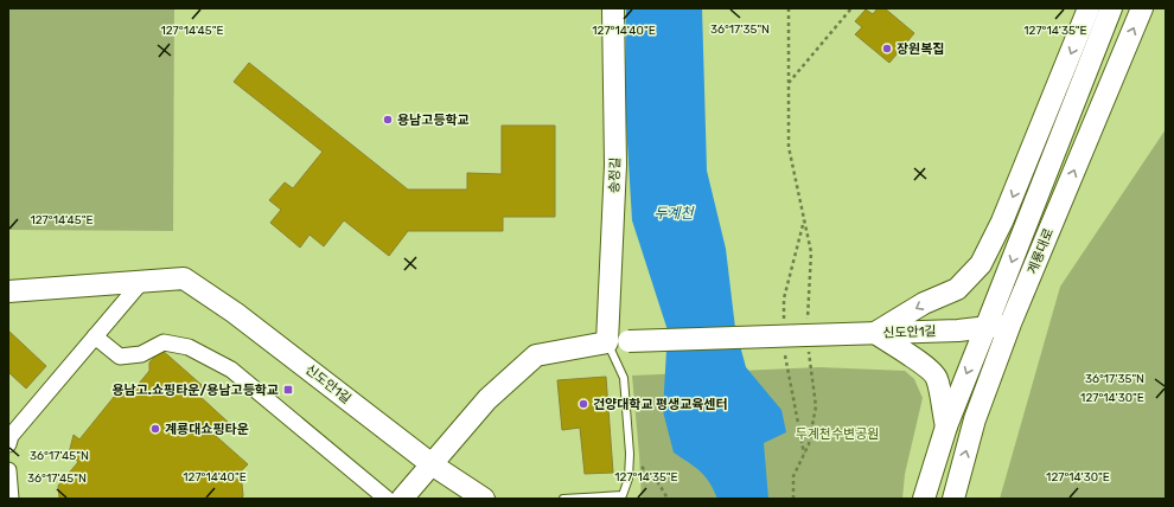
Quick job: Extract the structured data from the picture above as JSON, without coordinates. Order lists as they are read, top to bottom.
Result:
{
  "streets": {
    "street": ["송정길", "계룡대로", "신도안1길"]
  },
  "crossings": [
    ["계룡대로", "신도안1길"]
  ],
  "water": ["두계천"],
  "parks": ["두계천수변공원"],
  "places": {
    "other": [
      "장원복집",
      "용남고등학교",
      "건양대학교 평생교육센터",
      "계룡대쇼핑타운"
    ],
    "transit": ["용남고.쇼핑타운/용남고등학교"]
  },
  "coordinates": [
    "36°17'35\"N",
    "127°14'45\"E",
    "127°14'40\"E",
    "127°14'35\"E",
    "127°14'30\"E",
    "36°17'45\"N"
  ]
}
